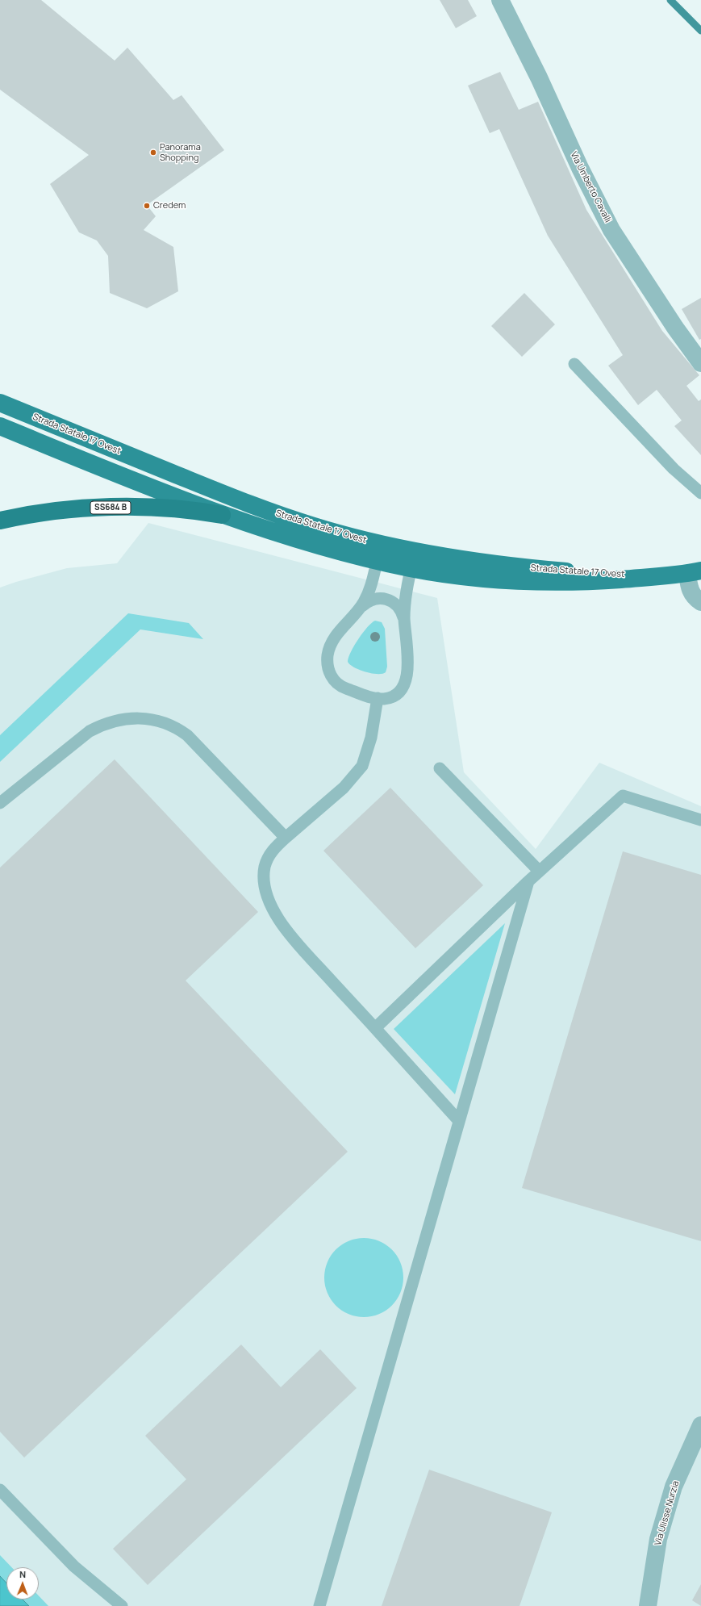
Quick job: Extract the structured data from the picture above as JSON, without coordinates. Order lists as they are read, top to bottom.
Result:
{
  "streets": {
    "highway": ["SS684 B"],
    "main road": ["Strada Statale 17 Ovest"],
    "street": ["Via Umberto Cavalli", "Via Ulisse Nurzia"]
  },
  "crossings": [
    ["Strada Statale 17 Ovest", "SS684 B"]
  ],
  "places": ["Panorama Shopping", "Credem"],
  "north": "top"
}
